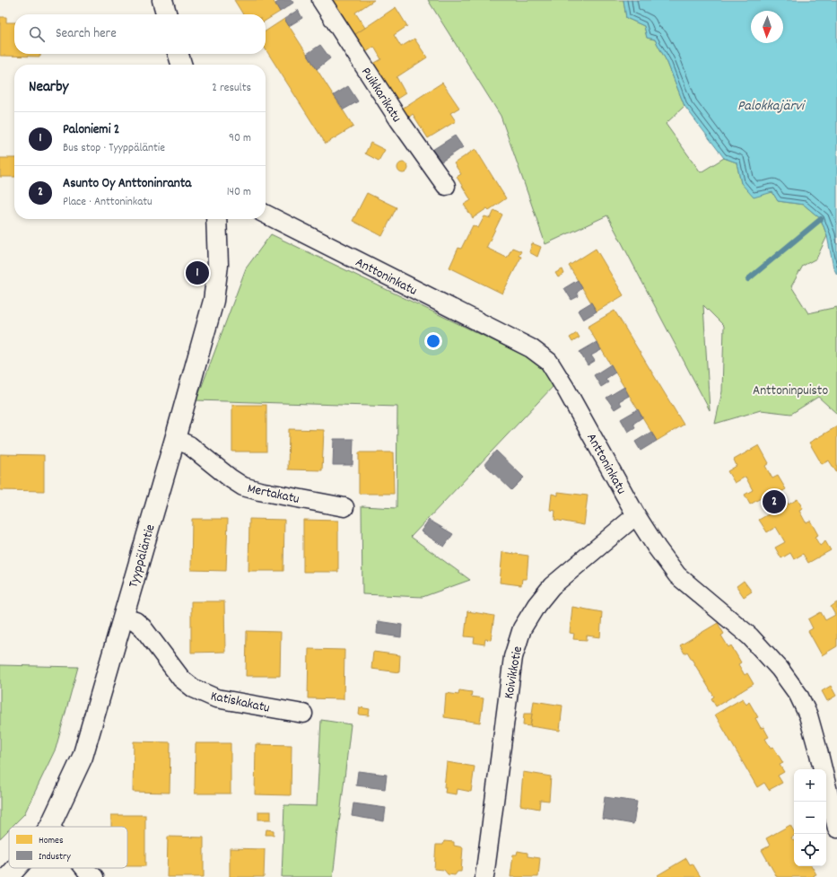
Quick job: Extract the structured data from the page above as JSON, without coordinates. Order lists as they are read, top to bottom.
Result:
{
  "streets": {
    "street": [
      "Puikkarikatu",
      "Anttoninkatu",
      "Mertakatu",
      "Tyyppäläntie",
      "Koivikkotie",
      "Katiskakatu"
    ]
  },
  "crossings": [
    ["Anttoninkatu", "Koivikkotie"],
    ["Mertakatu", "Tyyppäläntie"],
    ["Tyyppäläntie", "Katiskakatu"]
  ],
  "water": ["Palokkajärvi"],
  "parks": ["Anttoninpuisto"],
  "legend": ["Homes", "Industry"],
  "north": "bottom",
  "page": {
    "search": "Search here",
    "heading": ["Nearby", "2 results"],
    "list": [
      {
        "mark": "1",
        "name": "Paloniemi 2",
        "note": "Bus stop · Tyyppäläntie",
        "value": "90 m"
      },
      {
        "mark": "2",
        "name": "Asunto Oy Anttoninranta",
        "note": "Place · Anttoninkatu",
        "value": "140 m"
      }
    ],
    "pins": ["1", "2"],
    "map_buttons": ["+", "−"]
  }
}
